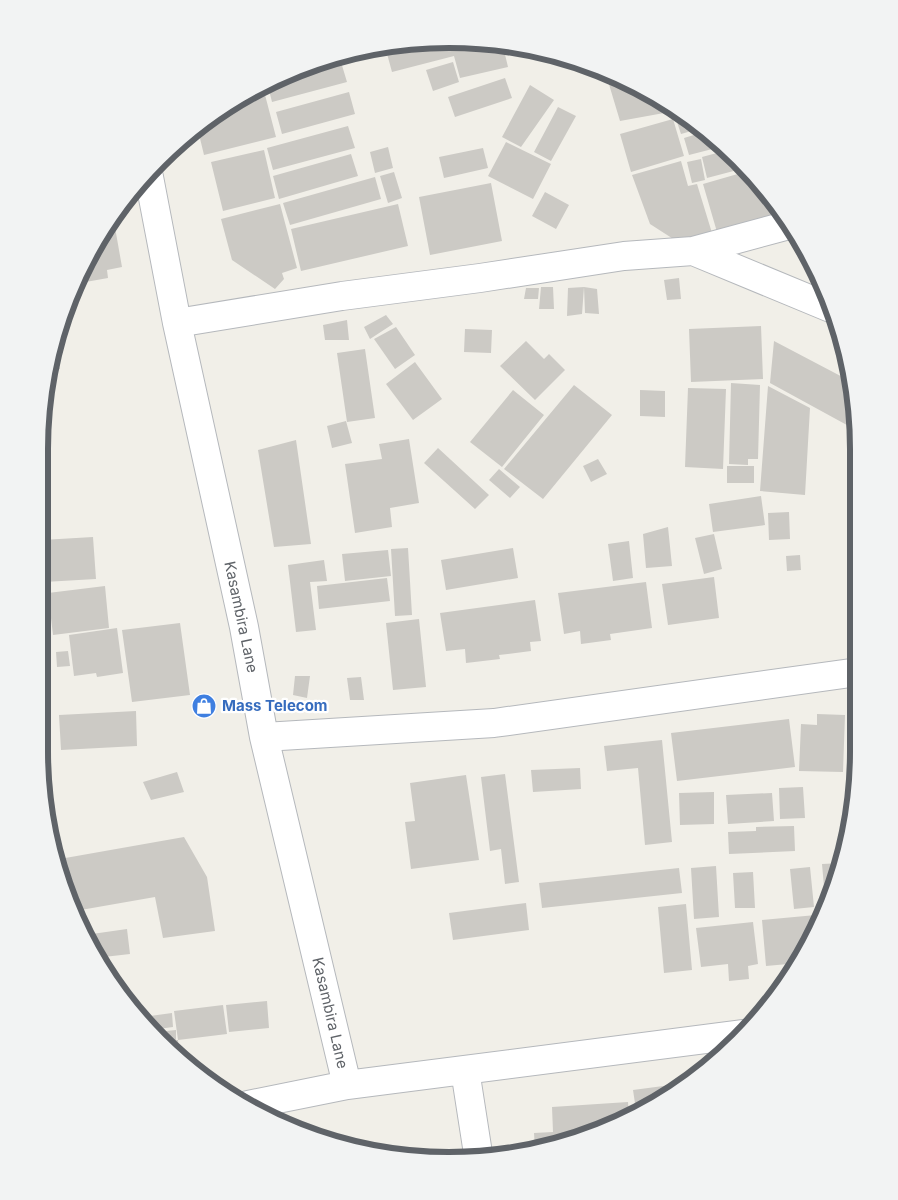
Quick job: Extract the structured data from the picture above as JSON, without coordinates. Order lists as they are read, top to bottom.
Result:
{
  "streets": {
    "street": ["Kasambira Lane"]
  },
  "places": {
    "shop": ["Mass Telecom"]
  }
}
